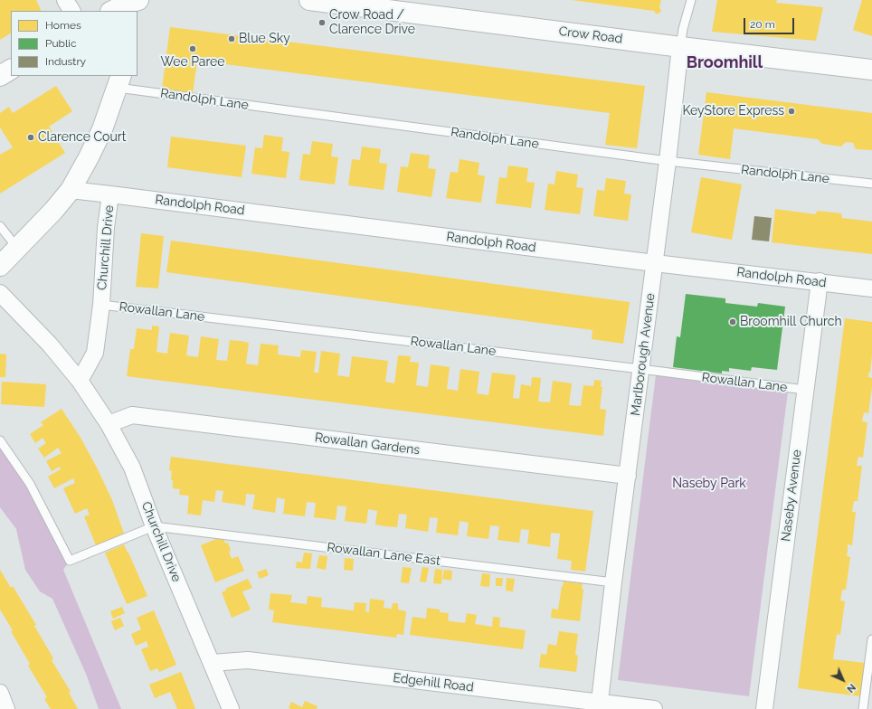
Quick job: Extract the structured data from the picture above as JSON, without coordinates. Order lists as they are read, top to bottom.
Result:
{
  "streets": {
    "street": [
      "Crow Road",
      "Randolph Road",
      "Churchill Drive",
      "Marlborough Avenue",
      "Rowallan Gardens",
      "Naseby Avenue",
      "Edgehill Road"
    ],
    "lane": ["Randolph Lane", "Rowallan Lane", "Rowallan Lane East"]
  },
  "crossings": [
    ["Crow Road", "Marlborough Avenue"],
    ["Randolph Lane", "Marlborough Avenue"],
    ["Randolph Road", "Churchill Drive"],
    ["Randolph Road", "Marlborough Avenue"],
    ["Randolph Road", "Naseby Avenue"],
    ["Churchill Drive", "Rowallan Lane"],
    ["Churchill Drive", "Rowallan Gardens"],
    ["Churchill Drive", "Rowallan Lane East"],
    ["Churchill Drive", "Edgehill Road"],
    ["Rowallan Lane", "Marlborough Avenue"],
    ["Rowallan Lane", "Naseby Avenue"],
    ["Marlborough Avenue", "Rowallan Gardens"],
    ["Marlborough Avenue", "Rowallan Lane East"],
    ["Marlborough Avenue", "Edgehill Road"]
  ],
  "districts": ["Broomhill"],
  "parks": ["Naseby Park"],
  "places": [
    "Crow Road / Clarence Drive",
    "Blue Sky",
    "Wee Paree",
    "KeyStore Express",
    "Clarence Court",
    "Broomhill Church"
  ],
  "legend": ["Homes", "Public", "Industry"],
  "scale_bar": "20 m",
  "north": "bottom right"
}
